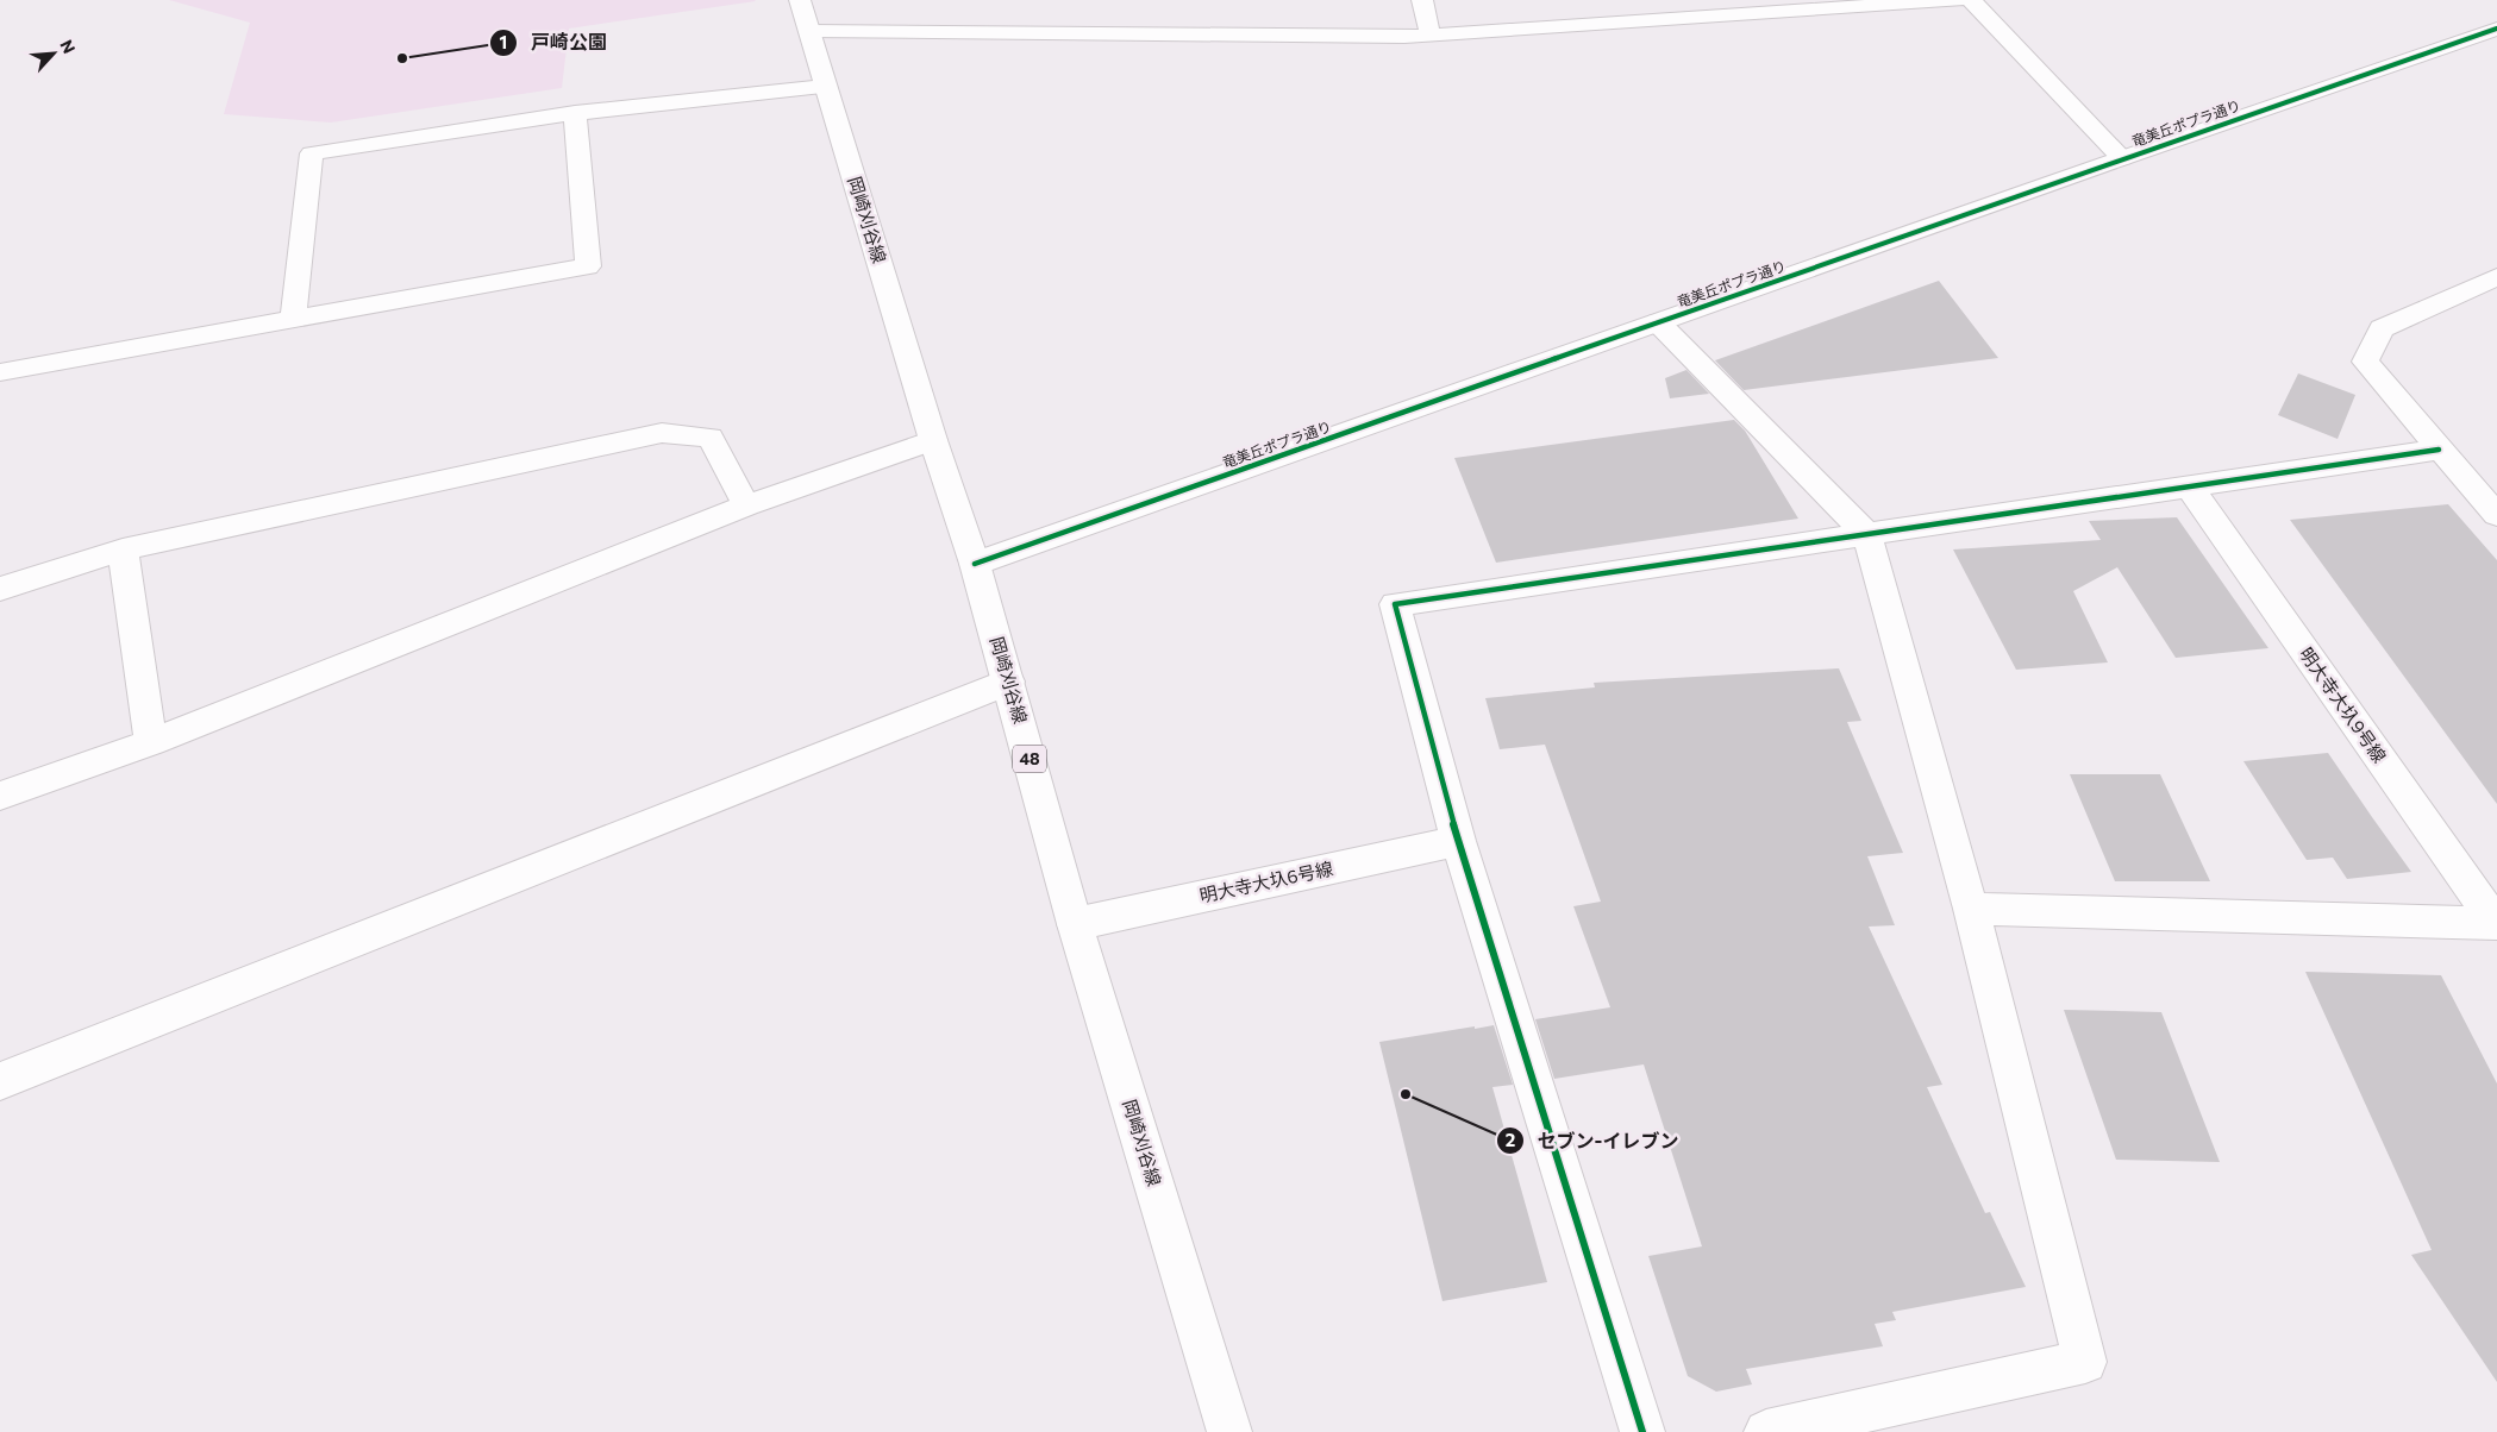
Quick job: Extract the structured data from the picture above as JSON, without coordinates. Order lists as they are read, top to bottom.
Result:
{
  "streets": {
    "street": [
      "竜美丘ポプラ通り",
      "岡崎刈谷線",
      "明大寺大圦9号線",
      "48",
      "明大寺大圦6号線"
    ]
  },
  "crossings": [
    ["竜美丘ポプラ通り", "岡崎刈谷線"],
    ["岡崎刈谷線", "明大寺大圦6号線"]
  ],
  "places": ["戸崎公園", "セブン-イレブン"],
  "north": "top right"
}
